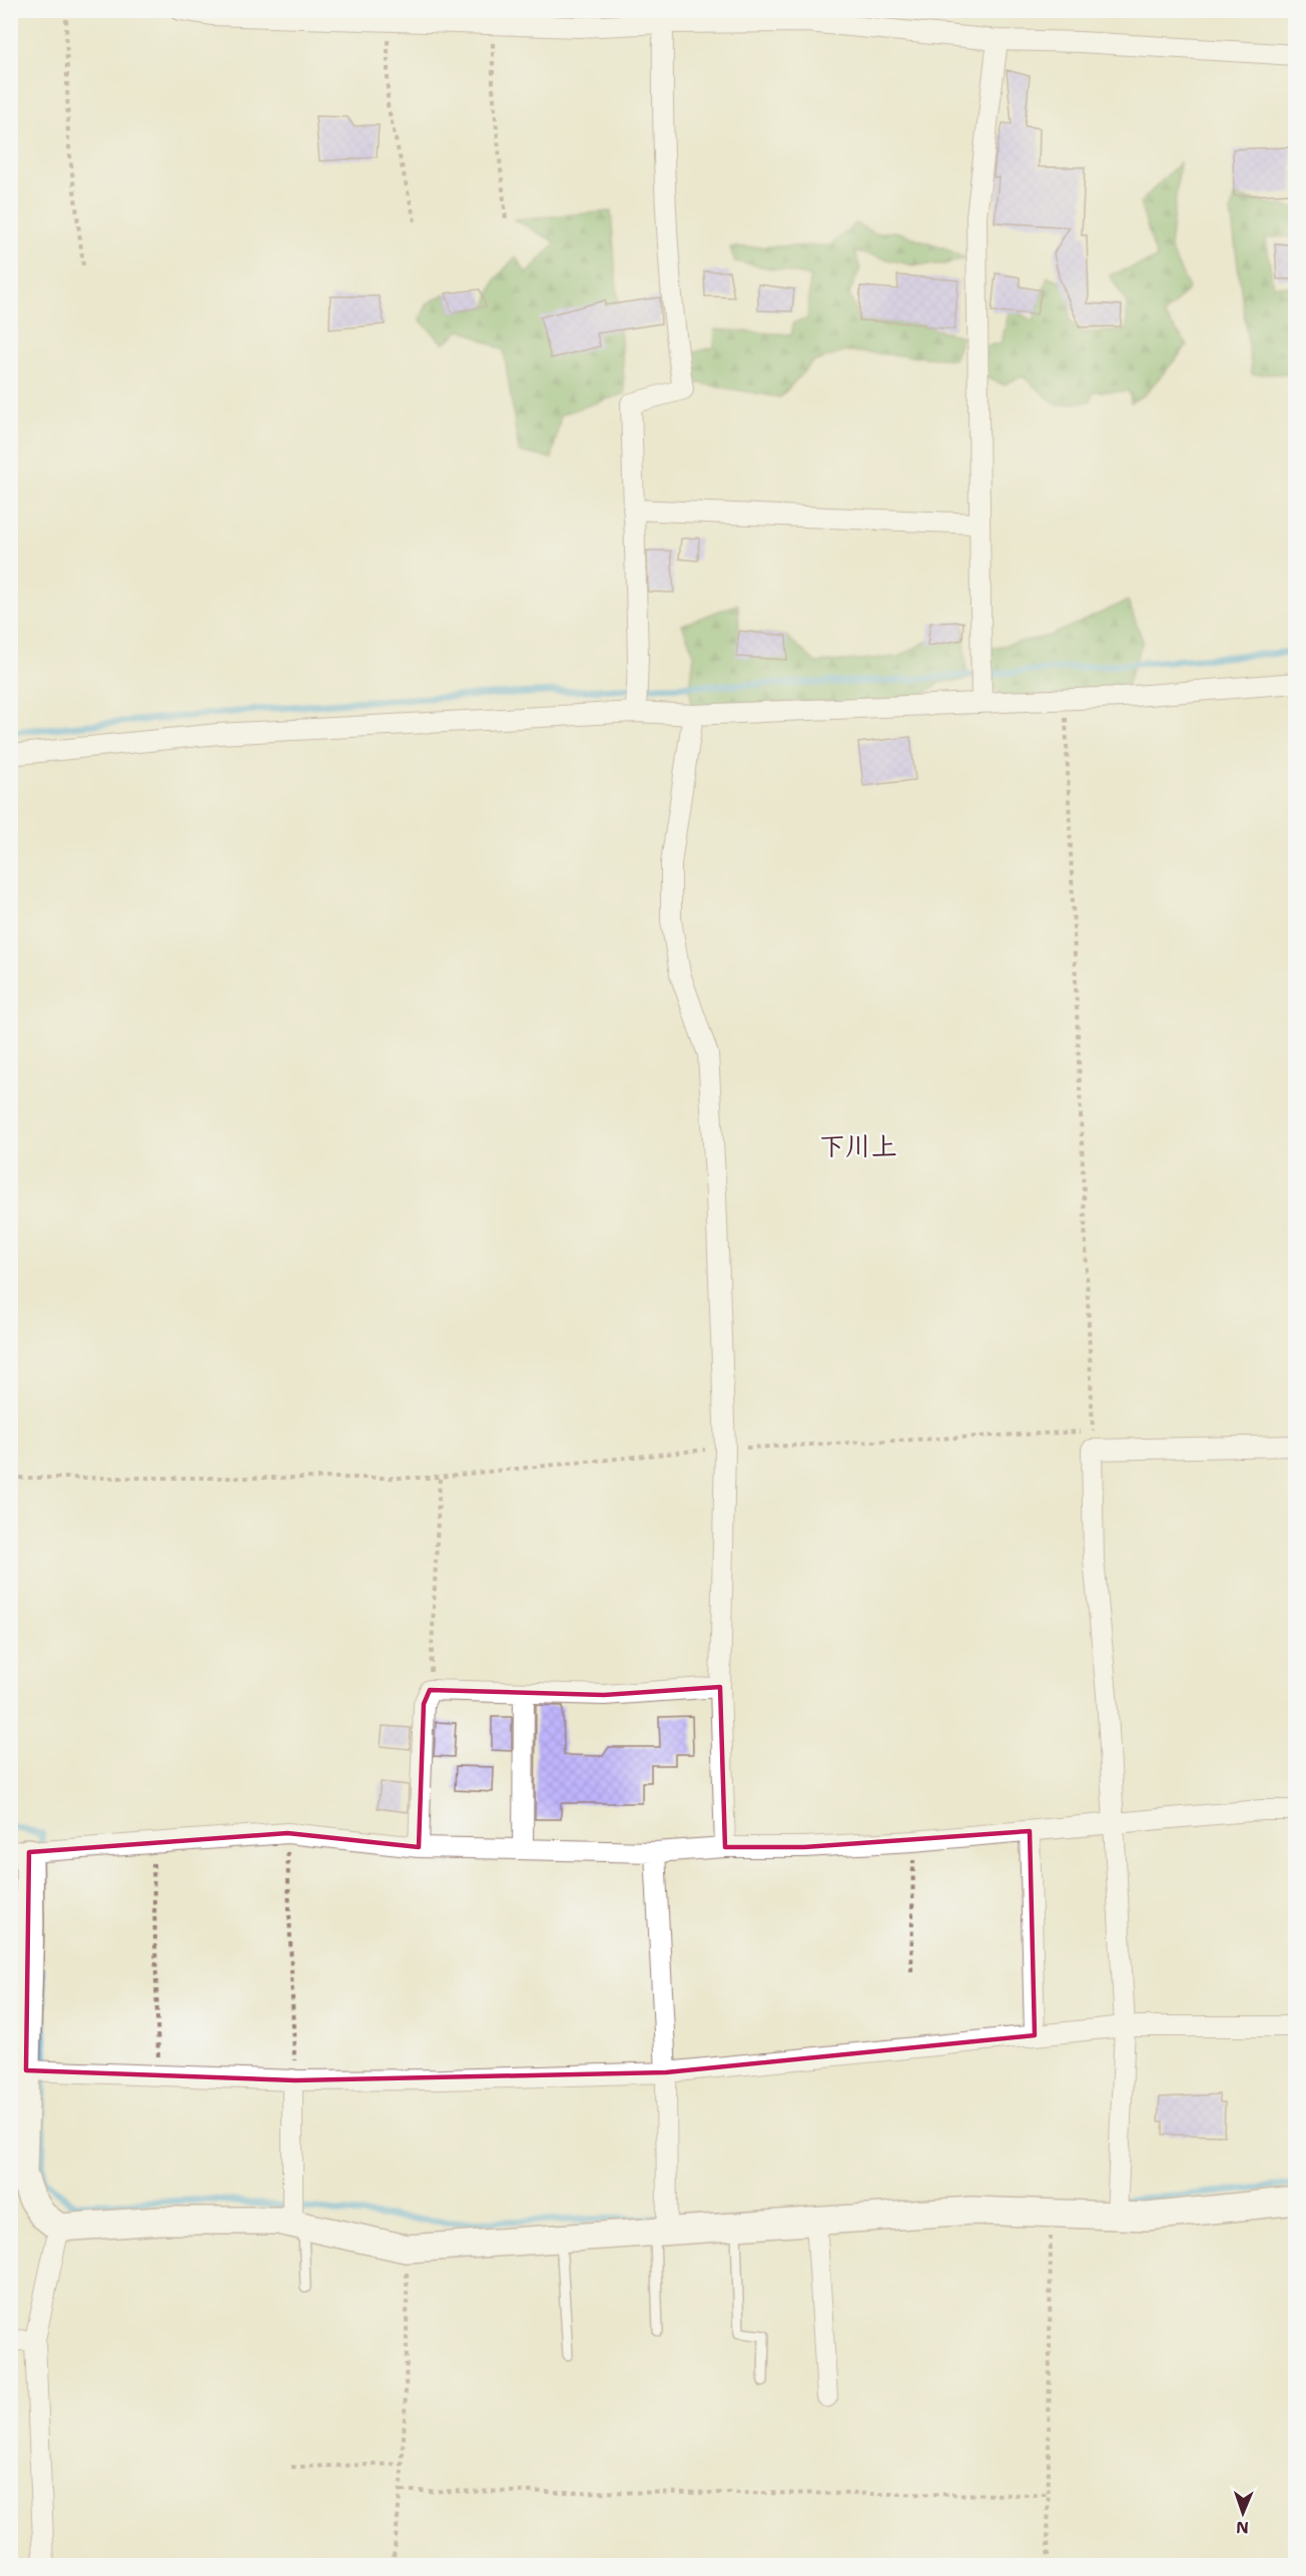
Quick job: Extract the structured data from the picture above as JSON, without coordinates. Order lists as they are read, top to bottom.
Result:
{
  "districts": ["下川上"],
  "north": "bottom"
}
